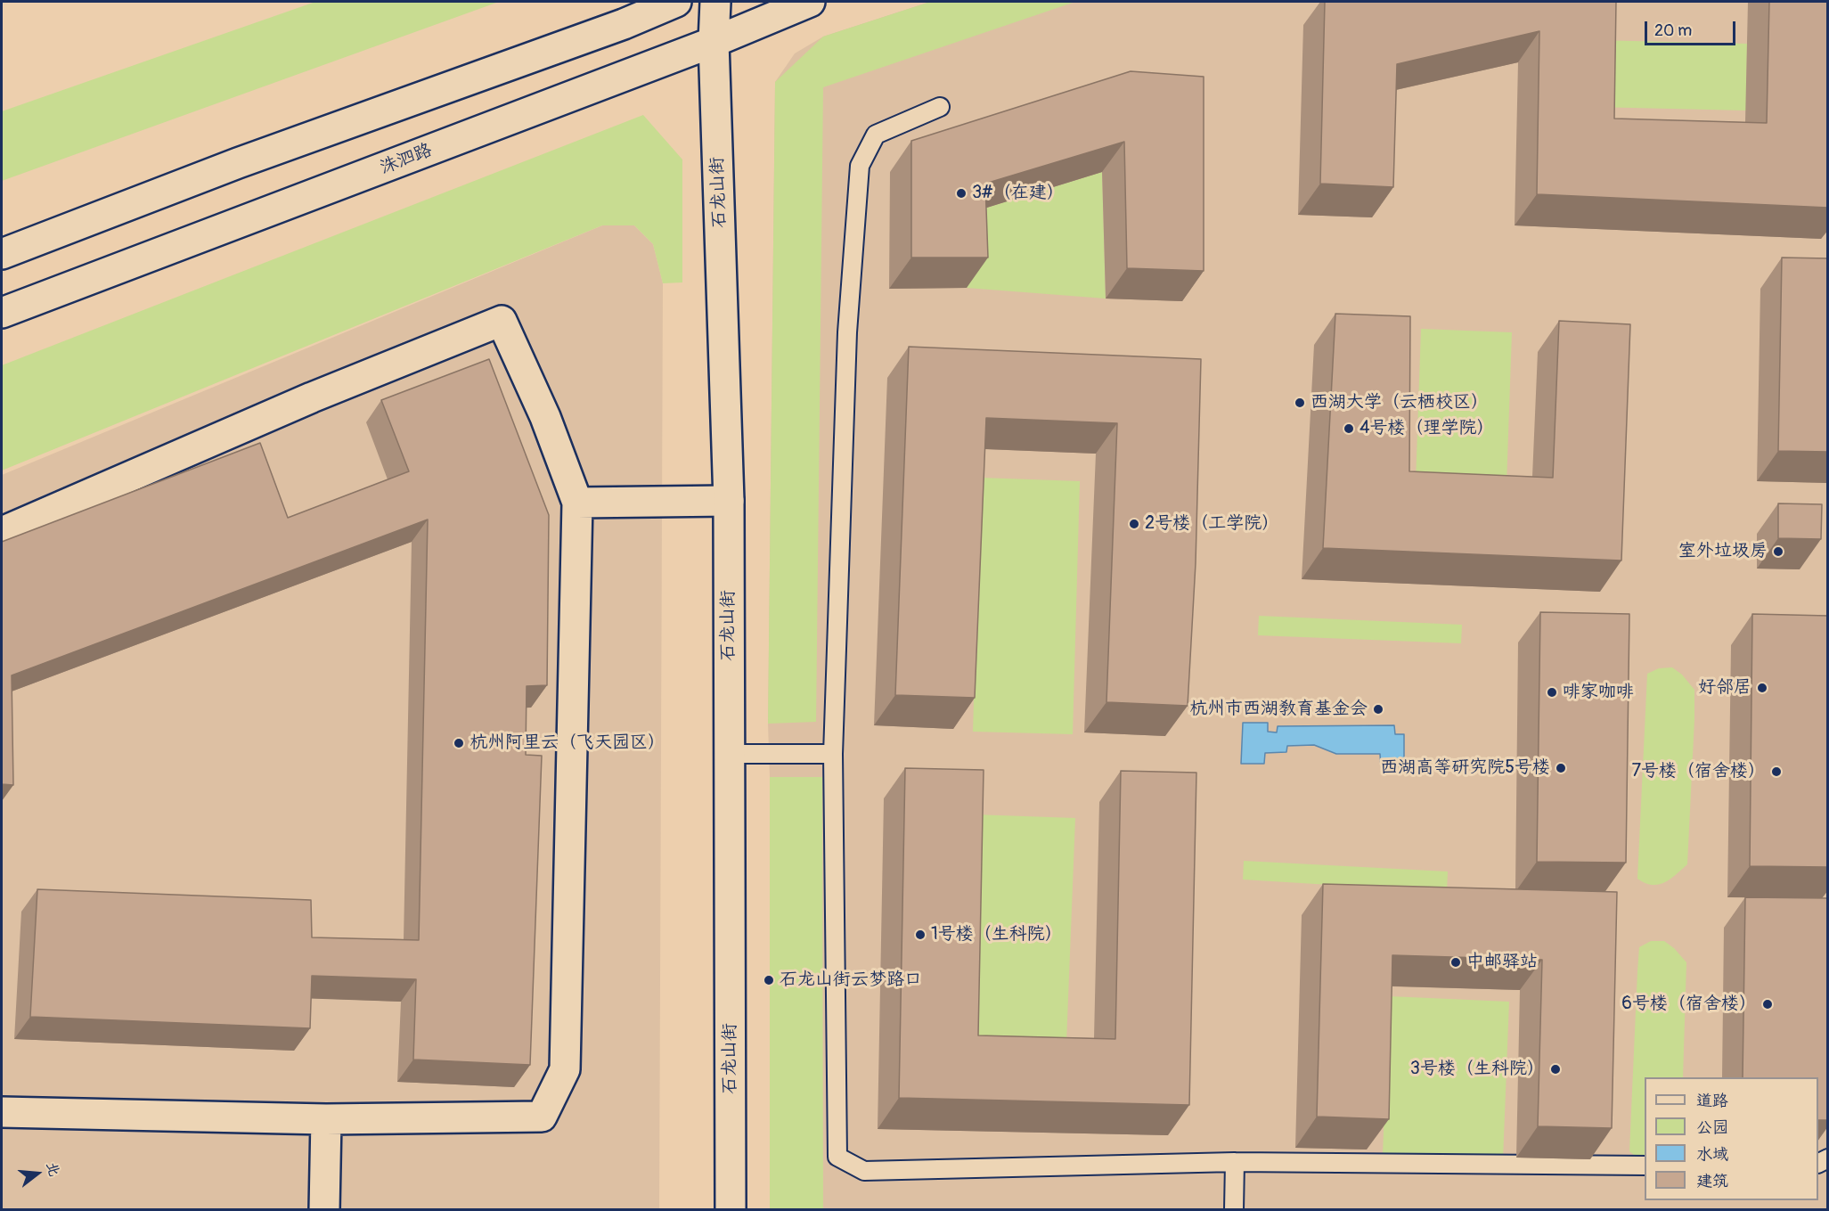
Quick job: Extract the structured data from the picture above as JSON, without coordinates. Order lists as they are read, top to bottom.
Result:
{
  "streets": {
    "street": ["洙泗路", "石龙山街"]
  },
  "crossings": [
    ["洙泗路", "石龙山街"]
  ],
  "places": [
    "3#（在建）",
    "西湖大学（云栖校区）",
    "4号楼（理学院）",
    "2号楼（工学院）",
    "室外垃圾房",
    "好邻居",
    "啡家咖啡",
    "杭州市西湖教育基金会",
    "杭州阿里云（飞天园区）",
    "西湖高等研究院5号楼",
    "7号楼（宿舍楼）",
    "1号楼（生科院）",
    "中邮驿站",
    "石龙山街云梦路口",
    "6号楼（宿舍楼）",
    "3号楼（生科院）"
  ],
  "legend": [
    "道路",
    "公园",
    "水域",
    "建筑"
  ],
  "scale_bar": "20 m",
  "north": "right"
}
